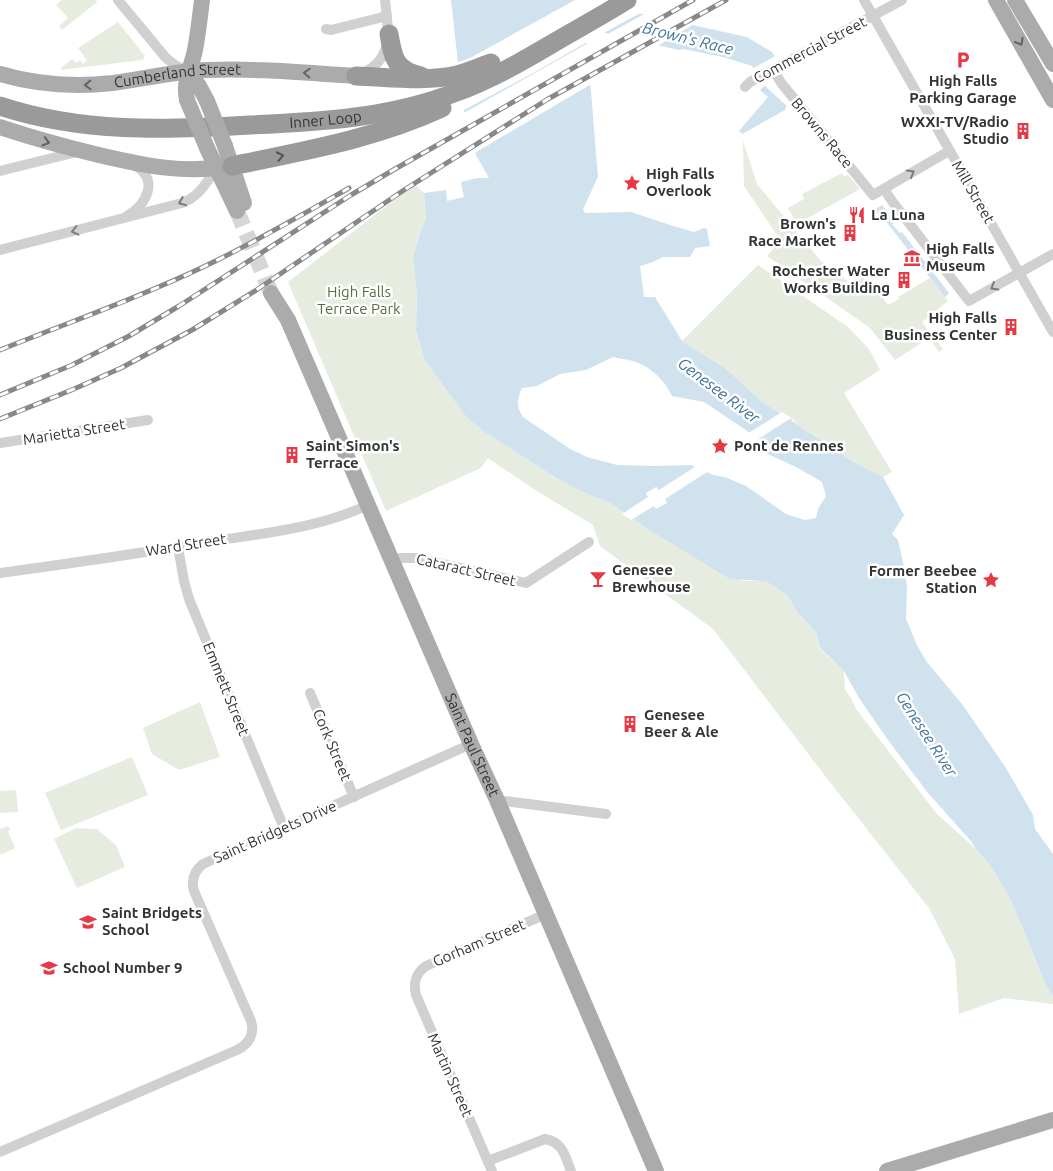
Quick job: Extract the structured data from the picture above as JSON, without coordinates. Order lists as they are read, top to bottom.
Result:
{
  "streets": {
    "highway": ["Inner Loop"],
    "main road": ["Cumberland Street", "Saint Paul Street"],
    "street": [
      "Commercial Street",
      "Browns Race",
      "Mill Street",
      "Marietta Street",
      "Ward Street",
      "Cataract Street",
      "Emmett Street",
      "Cork Street",
      "Saint Bridgets Drive",
      "Gorham Street",
      "Martin Street"
    ]
  },
  "crossings": [
    ["Commercial Street", "Browns Race"],
    ["Commercial Street", "Mill Street"],
    ["Ward Street", "Emmett Street"],
    ["Ward Street", "Saint Paul Street"],
    ["Cataract Street", "Saint Paul Street"],
    ["Emmett Street", "Saint Bridgets Drive"],
    ["Cork Street", "Saint Bridgets Drive"],
    ["Saint Paul Street", "Saint Bridgets Drive"],
    ["Saint Paul Street", "Gorham Street"],
    ["Gorham Street", "Martin Street"]
  ],
  "water": ["Brown's Race", "Genesee River"],
  "parks": ["High Falls Terrace Park"],
  "places": {
    "parking": ["High Falls Parking Garage"],
    "building": [
      "WXXI-TV/Radio Studio",
      "Brown's Race Market",
      "Rochester Water Works Building",
      "High Falls Business Center",
      "Saint Simon's Terrace",
      "Genesee Beer & Ale"
    ],
    "place": ["High Falls Overlook", "Pont de Rennes", "Former Beebee Station"],
    "restaurant": ["La Luna"],
    "museum": ["High Falls Museum"],
    "bar": ["Genesee Brewhouse"],
    "school or university": ["Saint Bridgets School", "School Number 9"]
  }
}
